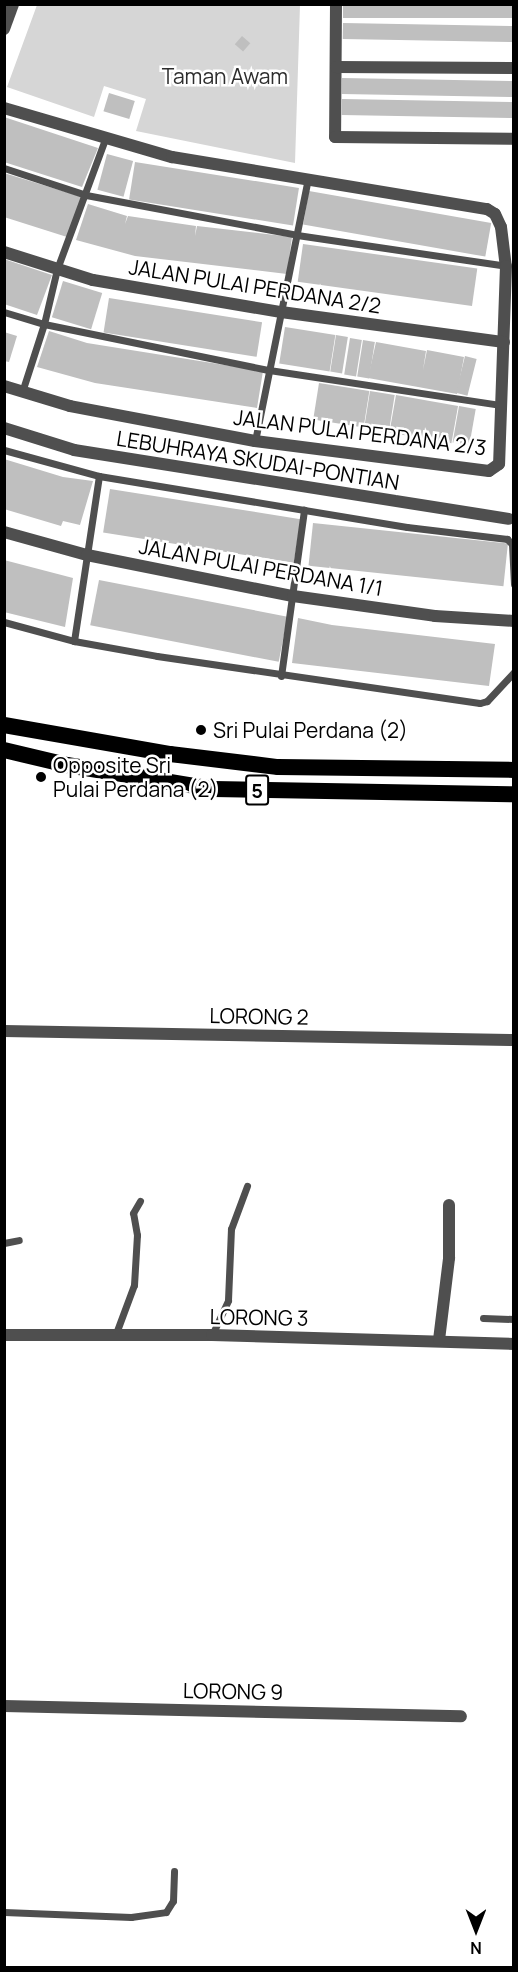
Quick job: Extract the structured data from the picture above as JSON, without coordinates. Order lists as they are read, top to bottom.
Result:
{
  "streets": {
    "highway": ["5"],
    "street": [
      "JALAN PULAI PERDANA 2/2",
      "JALAN PULAI PERDANA 2/3",
      "LEBUHRAYA SKUDAI-PONTIAN",
      "JALAN PULAI PERDANA 1/1",
      "LORONG 2",
      "LORONG 3",
      "LORONG 9"
    ]
  },
  "crossings": [
    ["JALAN PULAI PERDANA 2/2", "JALAN PULAI PERDANA 2/3"]
  ],
  "parks": ["Taman Awam"],
  "places": ["Sri Pulai Perdana (2)", "Opposite Sri Pulai Perdana (2)"],
  "north": "bottom"
}
